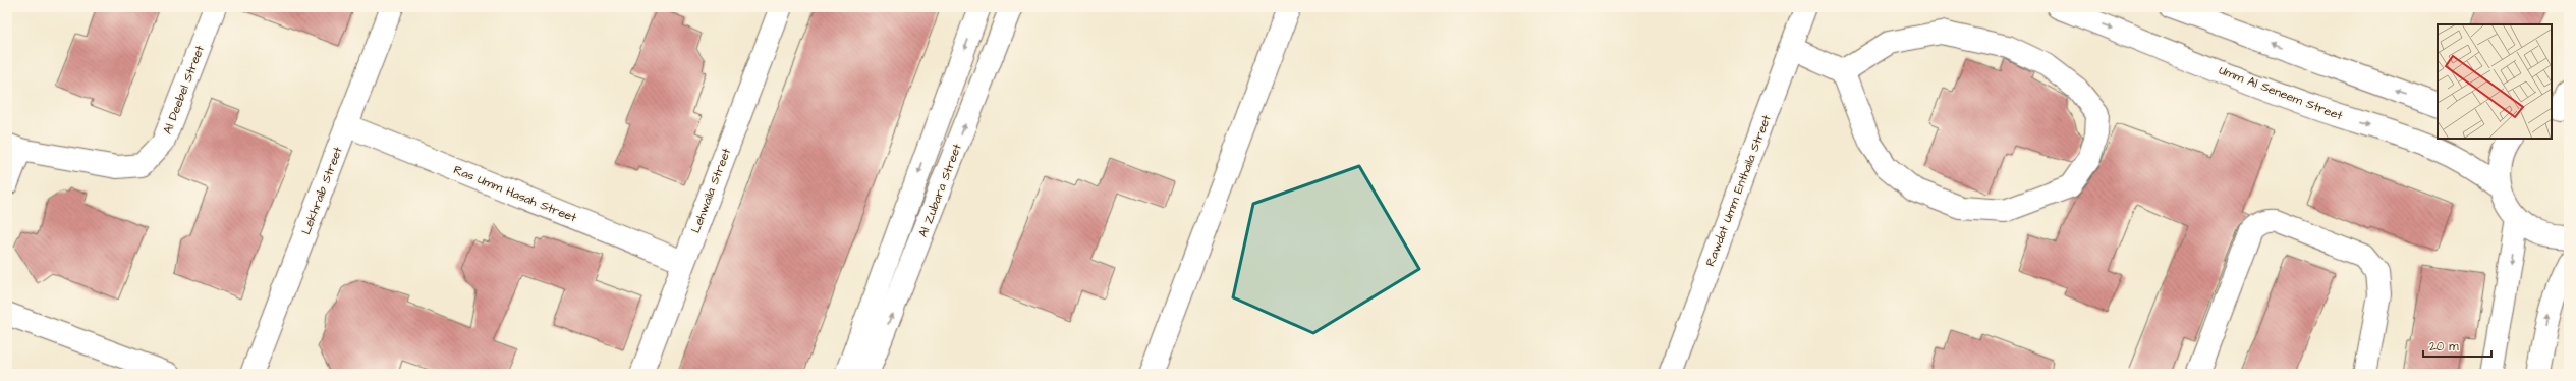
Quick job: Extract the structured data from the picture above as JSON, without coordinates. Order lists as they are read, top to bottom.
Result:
{
  "streets": {
    "street": [
      "Al Deebel Street",
      "Umm Al Seneem Street",
      "Lekhraib Street",
      "Lehwaila Street",
      "Al Zubara Street",
      "Rawdat Umm Enthaila Street",
      "Ras Umm Hasah Street"
    ]
  },
  "crossings": [
    ["Lekhraib Street", "Ras Umm Hasah Street"],
    ["Lehwaila Street", "Ras Umm Hasah Street"]
  ],
  "scale_bar": "20 m"
}
